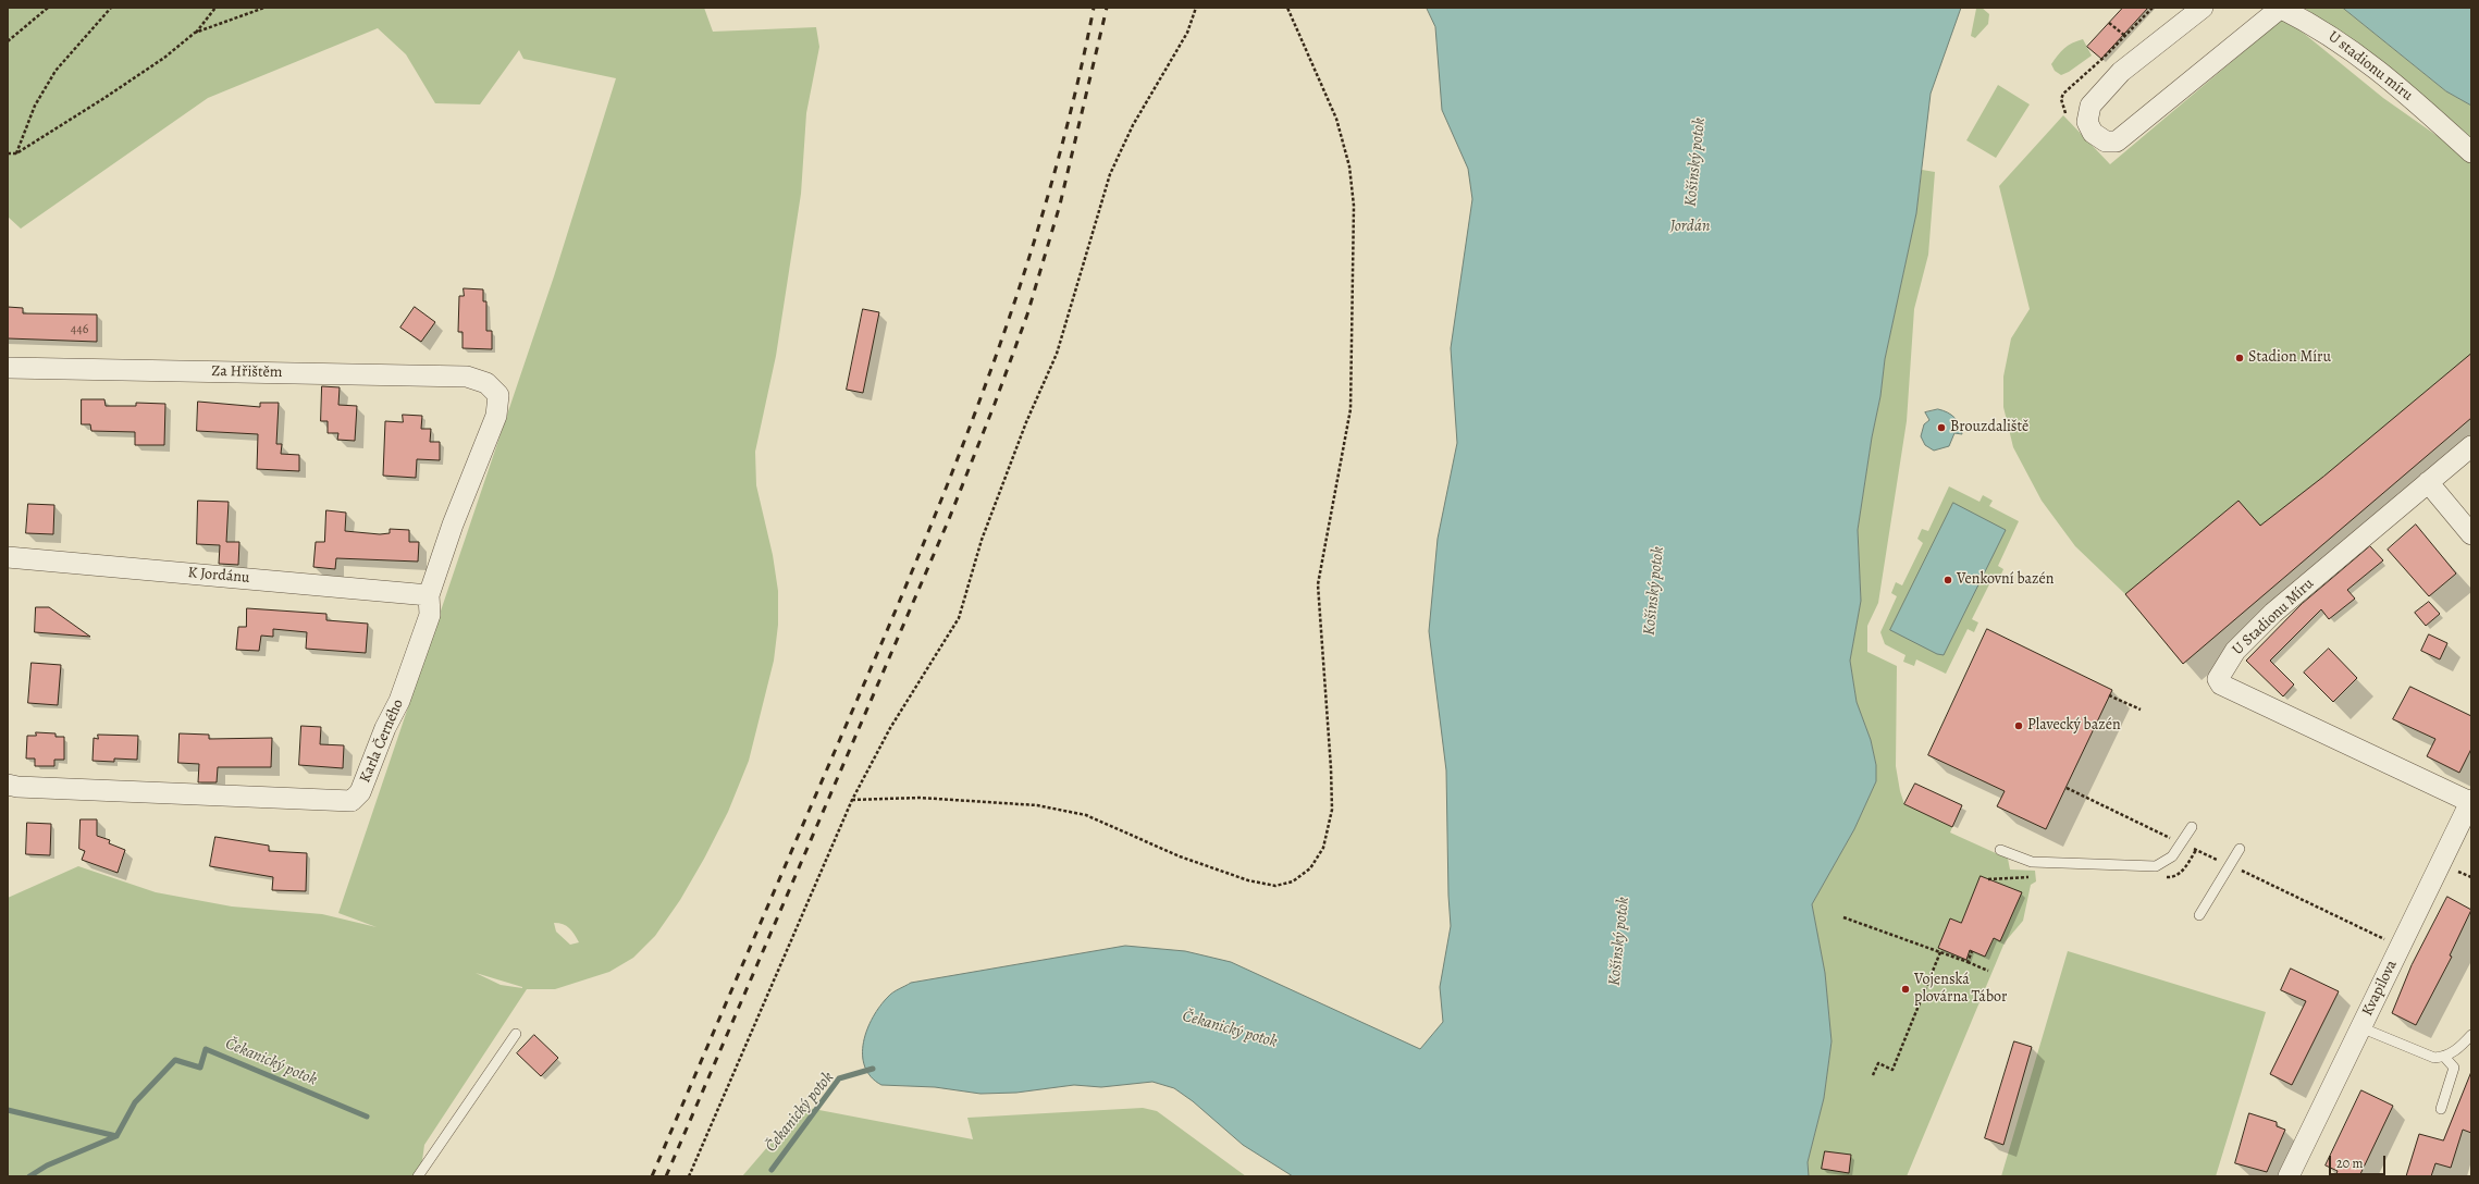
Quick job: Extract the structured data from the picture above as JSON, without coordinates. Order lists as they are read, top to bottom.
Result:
{
  "streets": {
    "street": [
      "U stadionu míru",
      "Za Hřištěm",
      "K Jordánu",
      "U Stadionu Míru",
      "Karla Černého",
      "Kvapilova"
    ]
  },
  "crossings": [
    ["Za Hřištěm", "Karla Černého"],
    ["K Jordánu", "Karla Černého"],
    ["U Stadionu Míru", "Kvapilova"]
  ],
  "water": ["Košínský potok", "Jordán", "Čekanický potok"],
  "places": [
    "Stadion Míru",
    "Brouzdaliště",
    "Venkovní bazén",
    "Plavecký bazén",
    "Vojenská plovárna Tábor"
  ],
  "house_numbers": ["446"],
  "scale_bar": "20 m"
}
